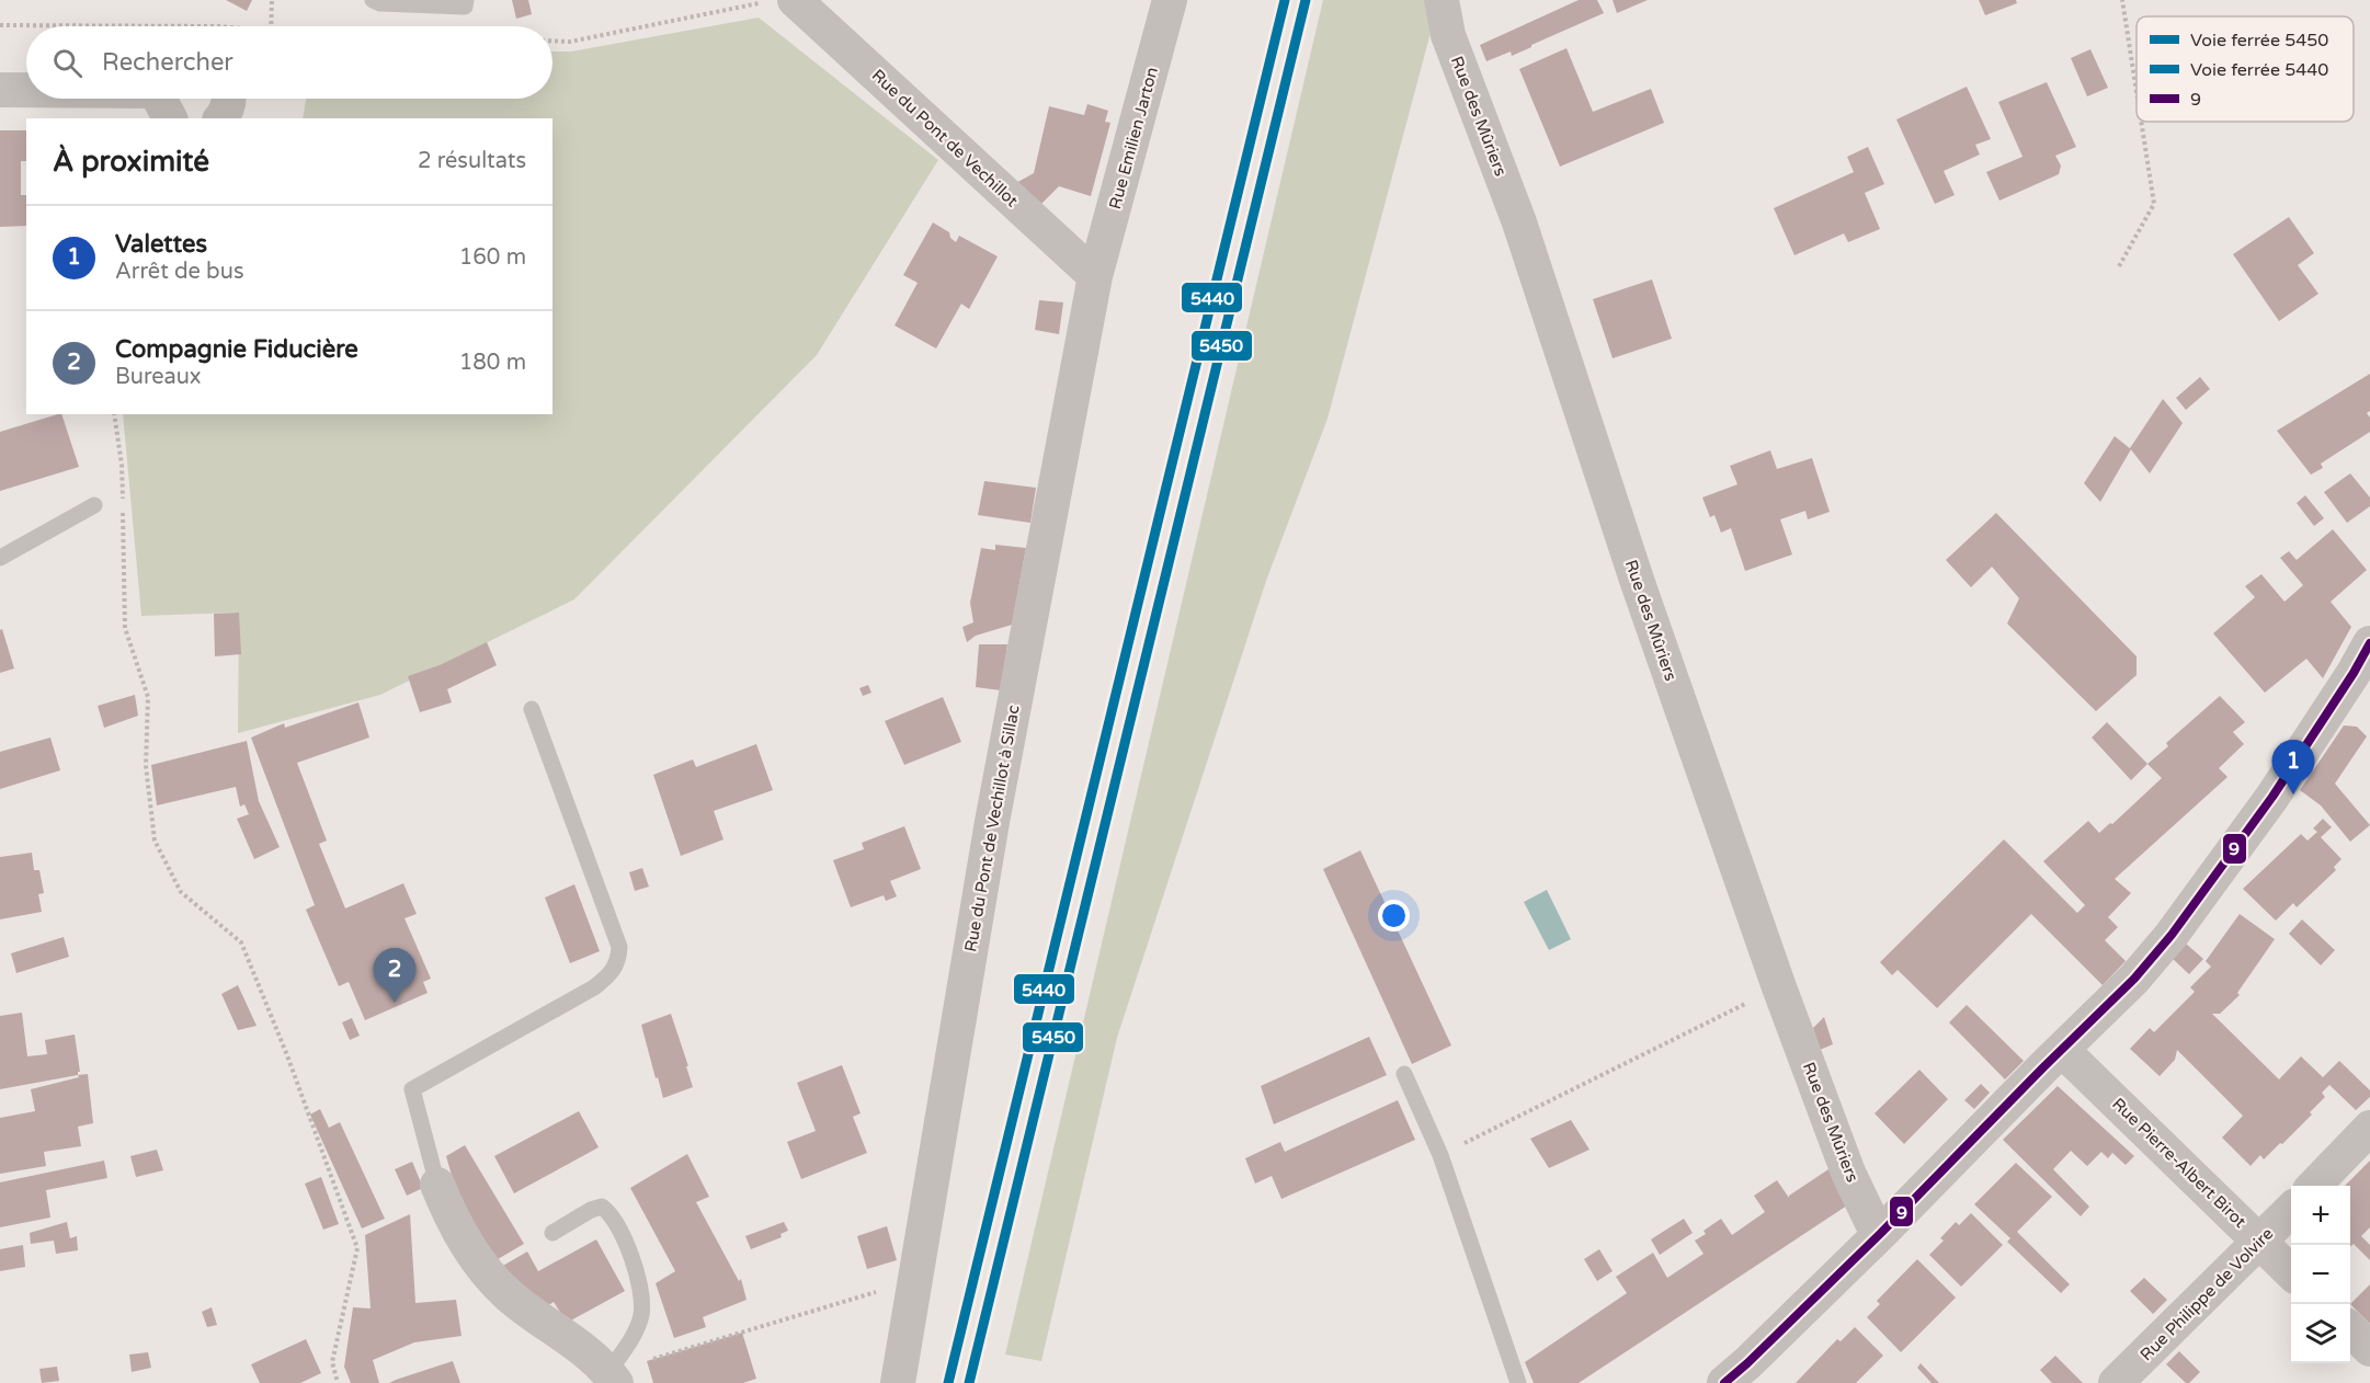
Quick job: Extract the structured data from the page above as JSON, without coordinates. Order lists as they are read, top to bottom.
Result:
{
  "streets": {
    "street": [
      "Rue des Mûriers",
      "Rue du Pont de Vechillot",
      "Rue Emilien Jarton",
      "Rue du Pont de Vechillot à Sillac",
      "Rue Pierre-Albert Birot",
      "Rue Philippe de Volvire"
    ]
  },
  "crossings": [
    ["Rue du Pont de Vechillot", "Rue Emilien Jarton"],
    ["Rue du Pont de Vechillot", "Rue du Pont de Vechillot à Sillac"],
    ["Rue Emilien Jarton", "Rue du Pont de Vechillot à Sillac"],
    ["Rue Pierre-Albert Birot", "Rue Philippe de Volvire"]
  ],
  "lines": ["rail line 5450", "rail line 5440", "transit line 9"],
  "legend": ["Voie ferrée 5450", "Voie ferrée 5440", "9"],
  "page": {
    "search": "Rechercher",
    "heading": ["À proximité", "2 résultats"],
    "list": [
      {
        "mark": "1",
        "name": "Valettes",
        "note": "Arrêt de bus",
        "value": "160 m"
      },
      {
        "mark": "2",
        "name": "Compagnie Fiducière",
        "note": "Bureaux",
        "value": "180 m"
      }
    ],
    "pins": ["1", "2"],
    "map_buttons": ["+", "−"]
  }
}
